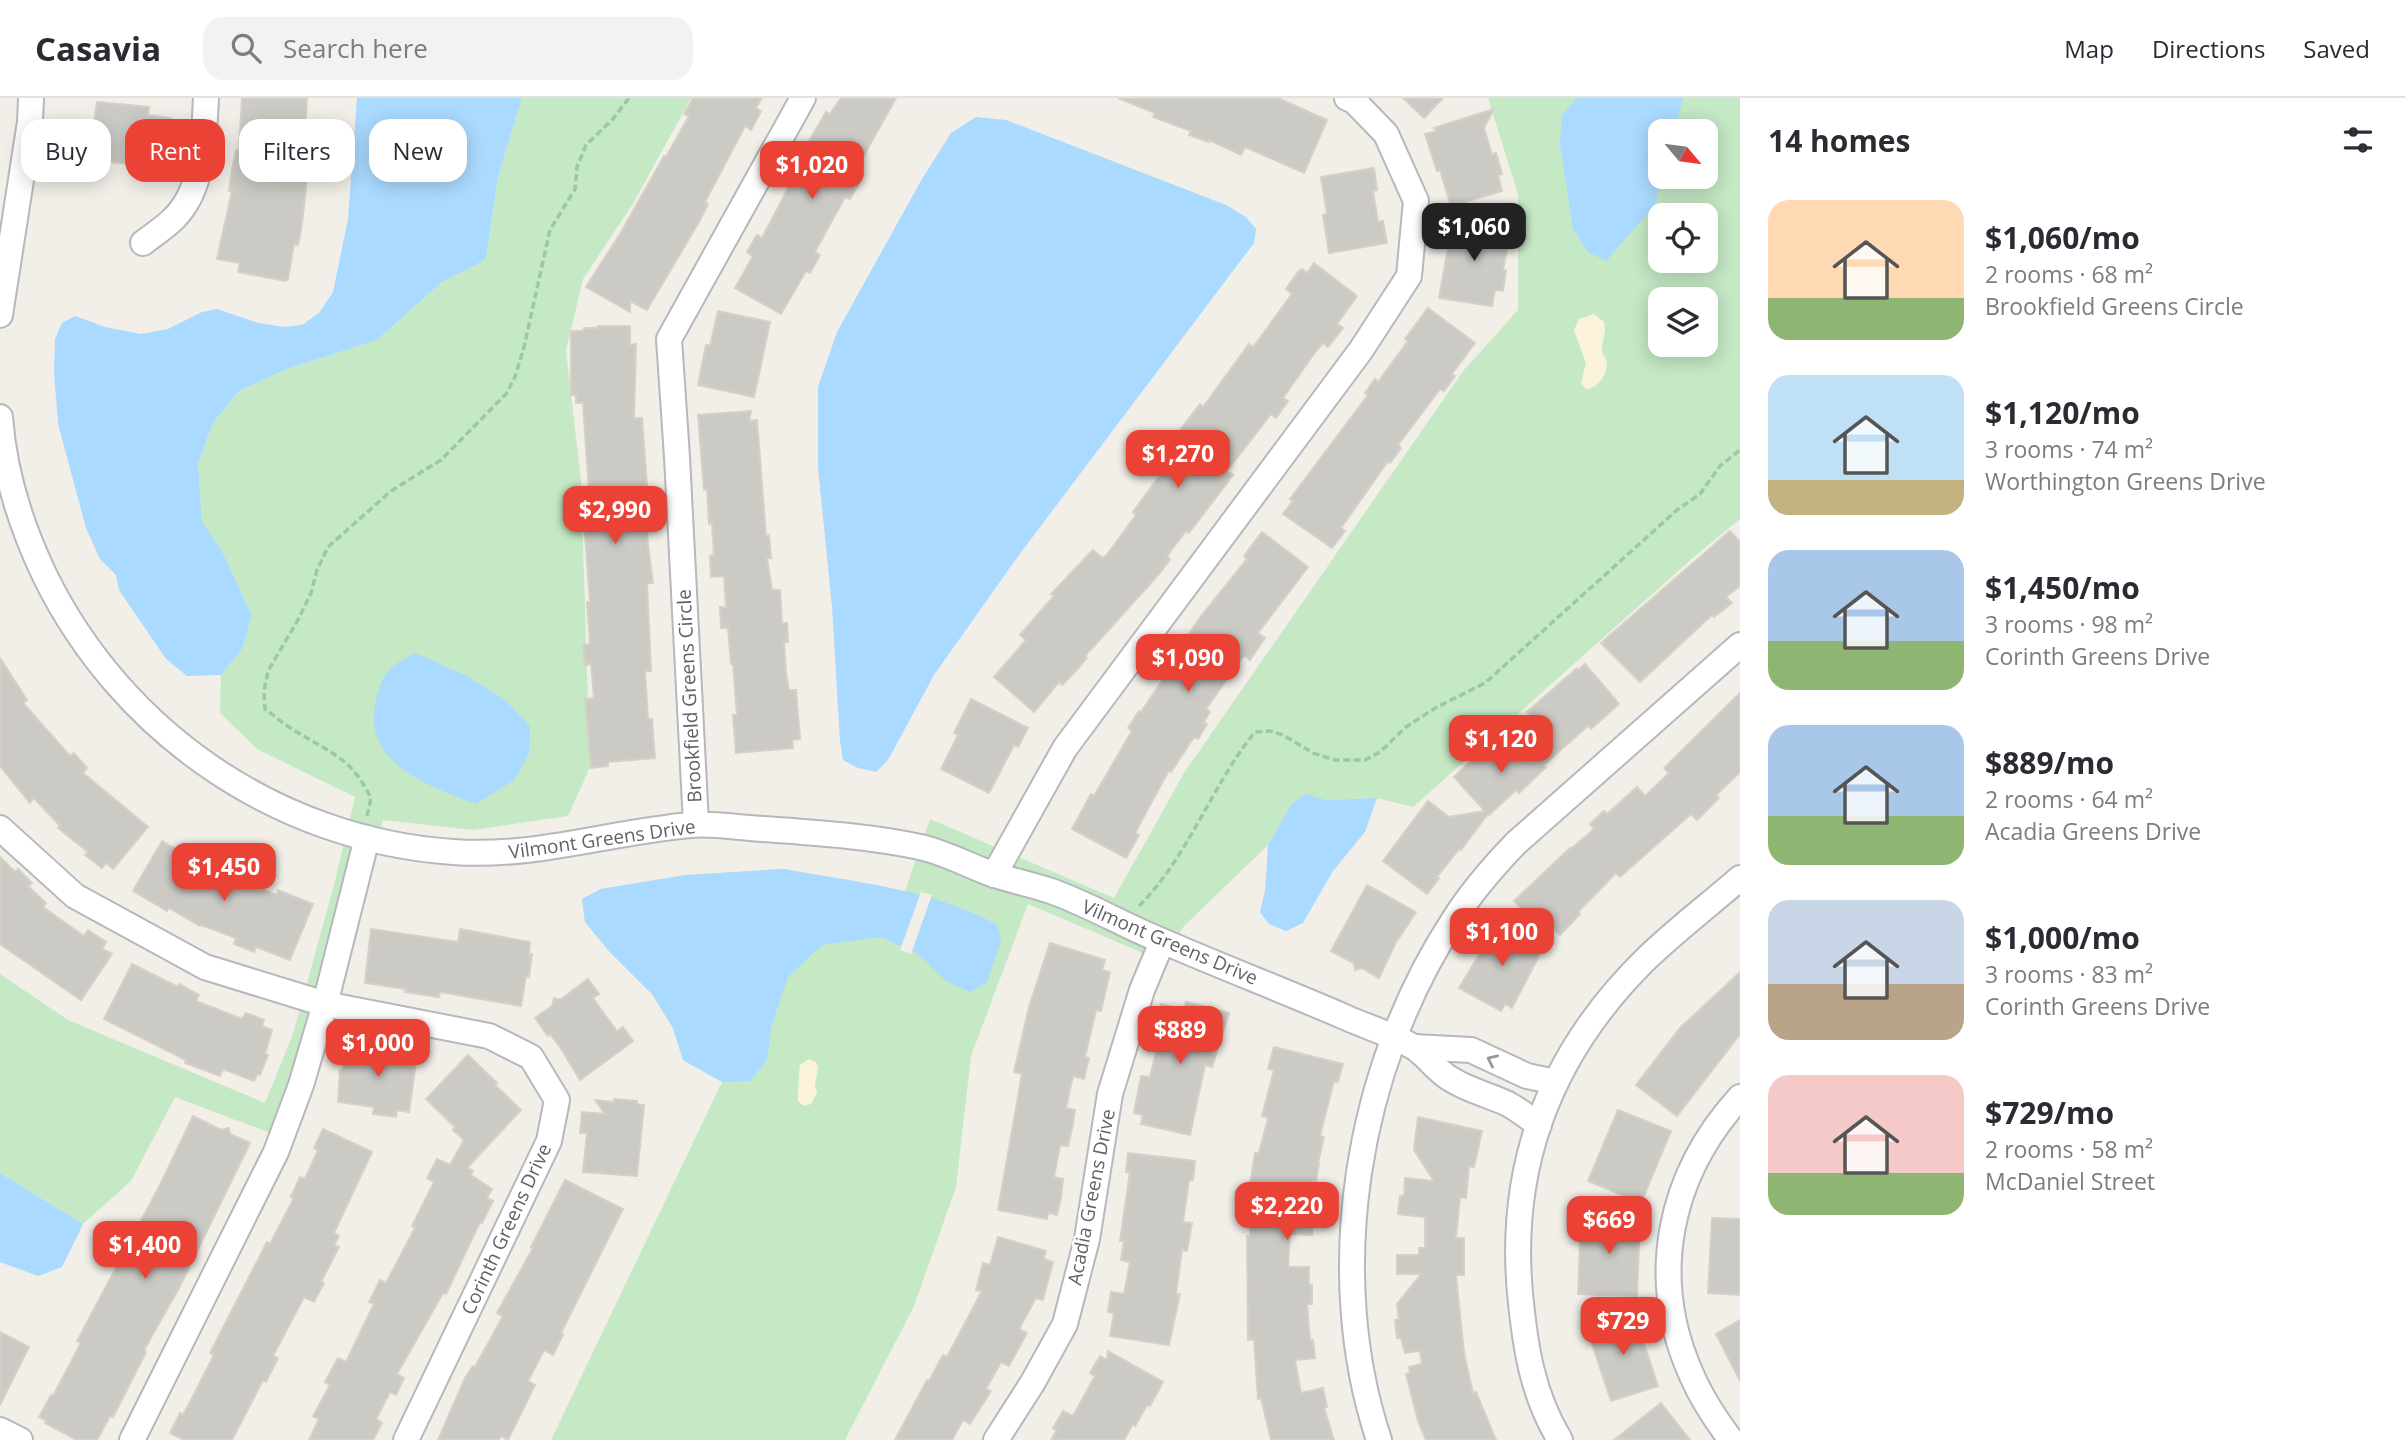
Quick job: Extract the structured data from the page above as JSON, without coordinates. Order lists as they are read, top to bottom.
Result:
{
  "streets": {
    "street": [
      "Brookfield Greens Circle",
      "Vilmont Greens Drive",
      "Acadia Greens Drive",
      "Corinth Greens Drive"
    ]
  },
  "crossings": [
    ["Brookfield Greens Circle", "Vilmont Greens Drive"],
    ["Vilmont Greens Drive", "Acadia Greens Drive"]
  ],
  "north": "bottom right",
  "page": {
    "header": "Casavia",
    "search": "Search here",
    "nav": ["Map", "Directions", "Saved"],
    "heading": "14 homes",
    "chip": [
      "Buy",
      "Rent",
      "Filters",
      "New"
    ],
    "price": [
      "$1,020",
      "$1,060",
      "$1,270",
      "$2,990",
      "$1,090",
      "$1,120",
      "$1,450",
      "$1,100",
      "$889",
      "$1,000",
      "$2,220",
      "$669",
      "$1,400",
      "$729"
    ],
    "list": [
      {
        "name": "$1,060/mo",
        "note": "2 rooms · 68 m² · Brookfield Greens Circle"
      },
      {
        "name": "$1,120/mo",
        "note": "3 rooms · 74 m² · Worthington Greens Drive"
      },
      {
        "name": "$1,450/mo",
        "note": "3 rooms · 98 m² · Corinth Greens Drive"
      },
      {
        "name": "$889/mo",
        "note": "2 rooms · 64 m² · Acadia Greens Drive"
      },
      {
        "name": "$1,000/mo",
        "note": "3 rooms · 83 m² · Corinth Greens Drive"
      },
      {
        "name": "$729/mo",
        "note": "2 rooms · 58 m² · McDaniel Street"
      }
    ]
  }
}
